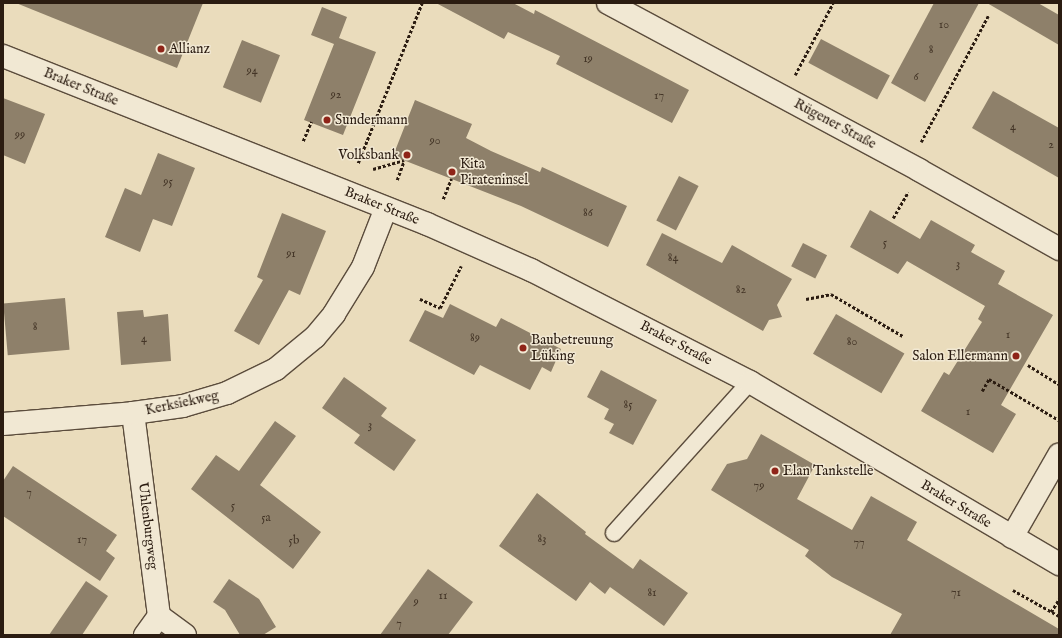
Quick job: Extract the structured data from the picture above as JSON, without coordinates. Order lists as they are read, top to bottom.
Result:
{
  "streets": {
    "street": [
      "Braker Straße",
      "Rügener Straße",
      "Kerksiekweg",
      "Uhlenburgweg"
    ]
  },
  "crossings": [
    ["Braker Straße", "Kerksiekweg"],
    ["Kerksiekweg", "Uhlenburgweg"]
  ],
  "places": [
    "Allianz",
    "Sundermann",
    "Volksbank",
    "Kita Pirateninsel",
    "Baubetreuung Lüking",
    "Salon Ellermann",
    "Elan Tankstelle"
  ],
  "house_numbers": [
    "10",
    "8",
    "19",
    "94",
    "6",
    "92",
    "17",
    "4",
    "99",
    "90",
    "2",
    "95",
    "86",
    "5",
    "91",
    "84",
    "3",
    "82",
    "8",
    "1",
    "89",
    "4",
    "80",
    "85",
    "1",
    "3",
    "79",
    "7",
    "5",
    "5a",
    "83",
    "17",
    "5b",
    "77",
    "81",
    "71",
    "11",
    "9",
    "7"
  ]
}
